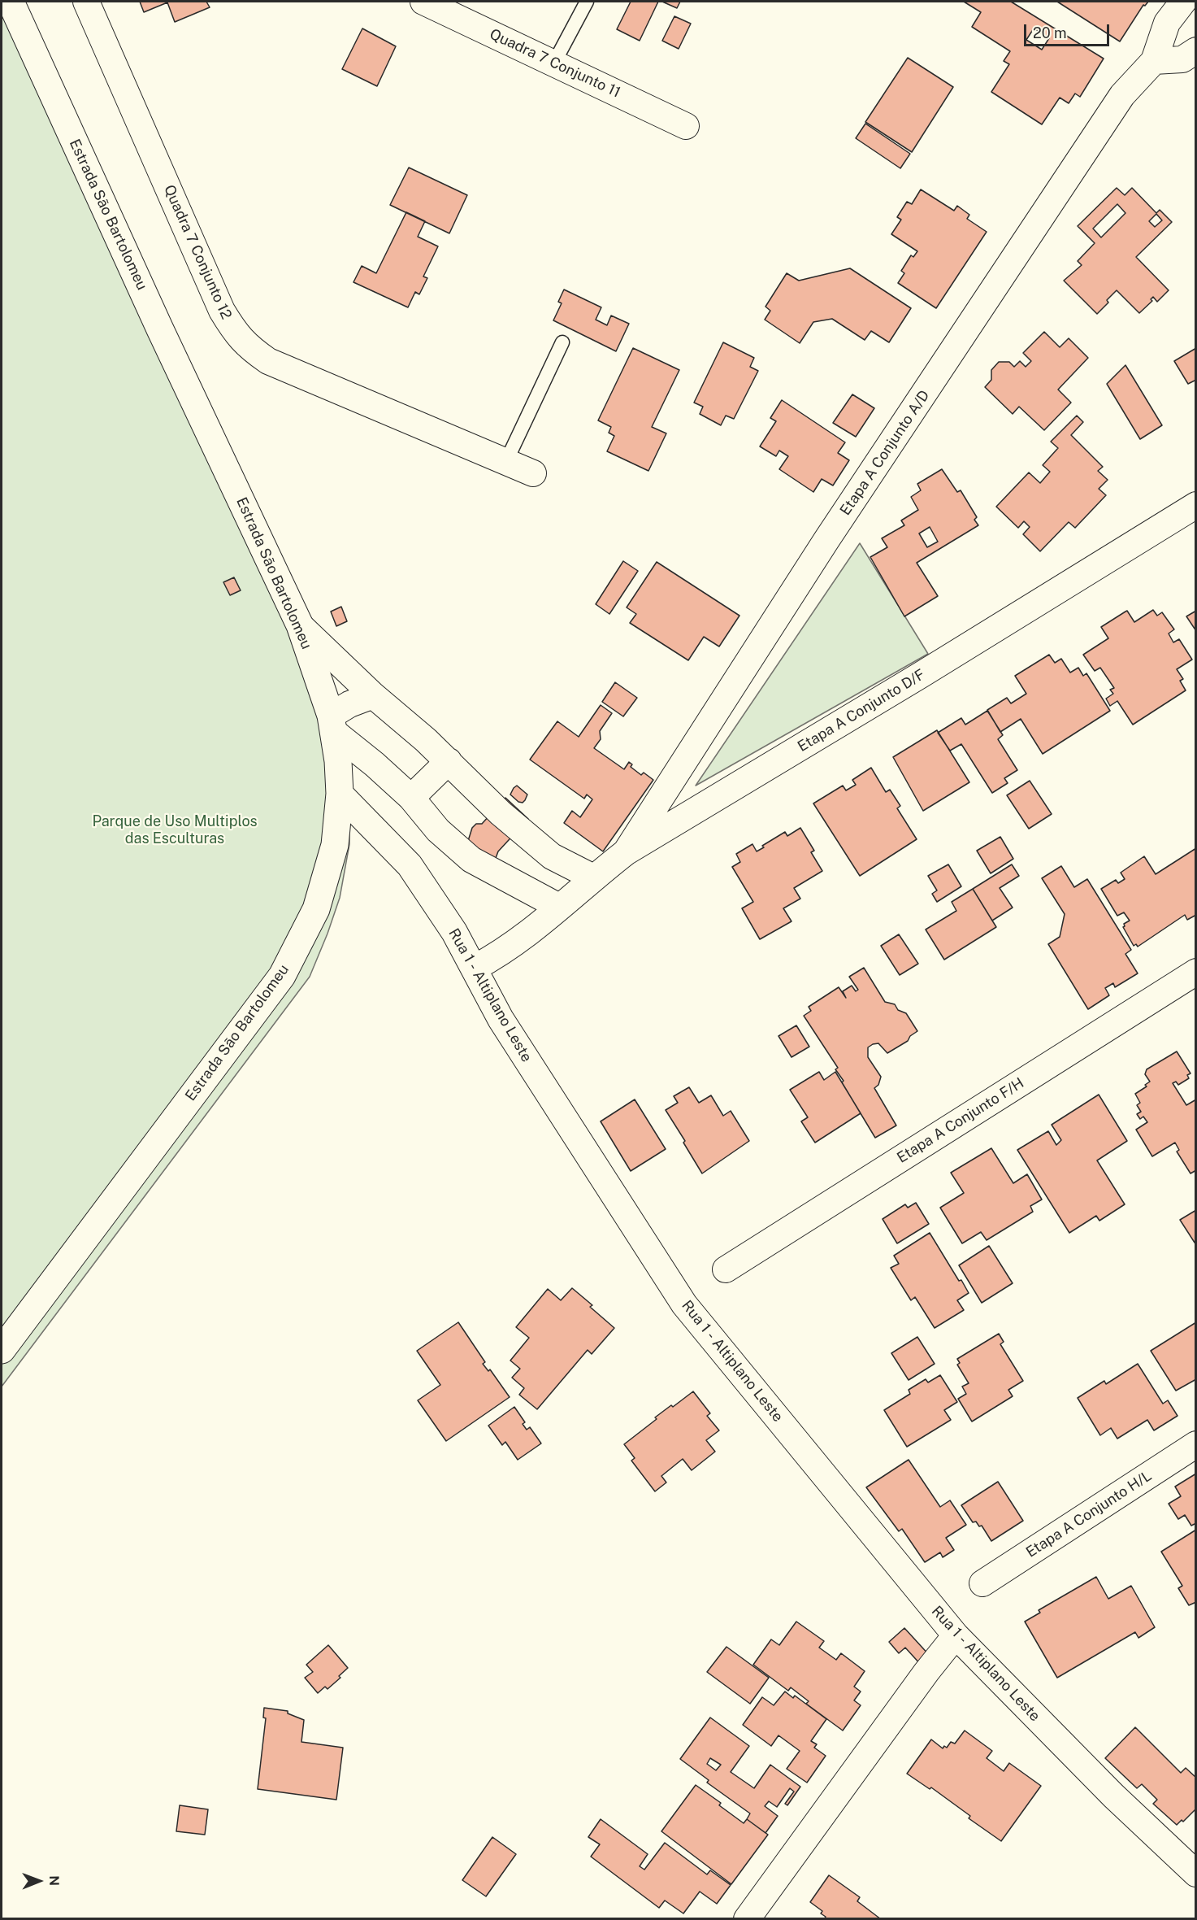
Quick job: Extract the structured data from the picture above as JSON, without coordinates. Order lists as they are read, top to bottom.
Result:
{
  "streets": {
    "street": [
      "Quadra 7 Conjunto 11",
      "Estrada São Bartolomeu",
      "Quadra 7 Conjunto 12",
      "Etapa A Conjunto A/D",
      "Etapa A Conjunto D/F",
      "Rua 1 - Altiplano Leste",
      "Etapa A Conjunto F/H",
      "Etapa A Conjunto H/L"
    ]
  },
  "crossings": [
    ["Estrada São Bartolomeu", "Rua 1 - Altiplano Leste"],
    ["Etapa A Conjunto A/D", "Etapa A Conjunto D/F"],
    ["Etapa A Conjunto D/F", "Rua 1 - Altiplano Leste"]
  ],
  "parks": ["Parque de Uso Multiplos das Esculturas"],
  "scale_bar": "20 m",
  "north": "right"
}
